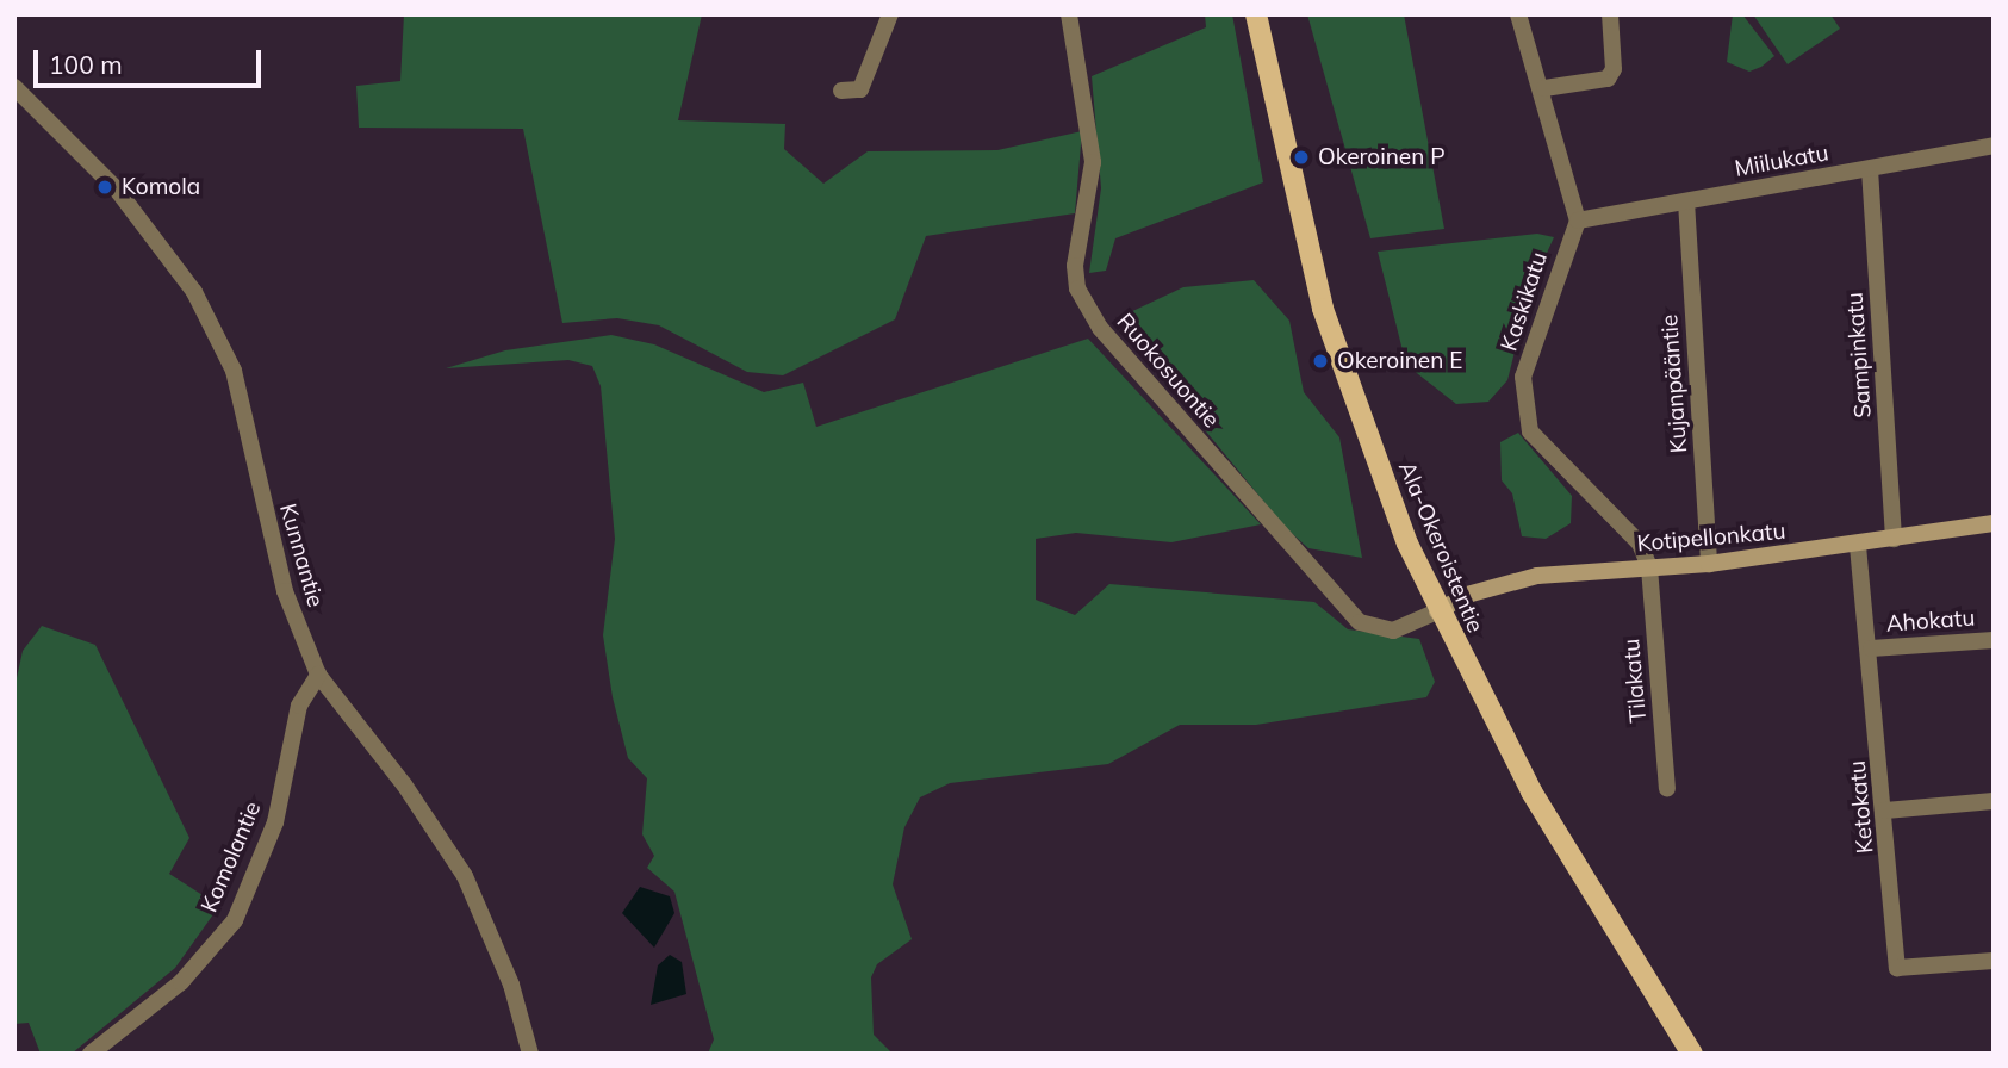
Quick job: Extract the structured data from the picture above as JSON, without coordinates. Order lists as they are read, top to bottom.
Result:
{
  "streets": {
    "main road": ["Ala-Okeroistentie"],
    "street": [
      "Miilukatu",
      "Kaskikatu",
      "Sampinkatu",
      "Ruokosuontie",
      "Kujanpääntie",
      "Kotipellonkatu",
      "Kunnantie",
      "Ahokatu",
      "Tilakatu",
      "Ketokatu",
      "Komolantie"
    ]
  },
  "crossings": [
    ["Miilukatu", "Kaskikatu"],
    ["Miilukatu", "Sampinkatu"],
    ["Miilukatu", "Kujanpääntie"],
    ["Kaskikatu", "Kotipellonkatu"],
    ["Kaskikatu", "Tilakatu"],
    ["Sampinkatu", "Kotipellonkatu"],
    ["Ruokosuontie", "Kotipellonkatu"],
    ["Ruokosuontie", "Ala-Okeroistentie"],
    ["Kujanpääntie", "Kotipellonkatu"],
    ["Kotipellonkatu", "Ala-Okeroistentie"],
    ["Kotipellonkatu", "Tilakatu"],
    ["Kotipellonkatu", "Ketokatu"],
    ["Kunnantie", "Komolantie"],
    ["Ahokatu", "Ketokatu"]
  ],
  "places": ["Okeroinen P", "Komola", "Okeroinen E"],
  "scale_bar": "100 m"
}
